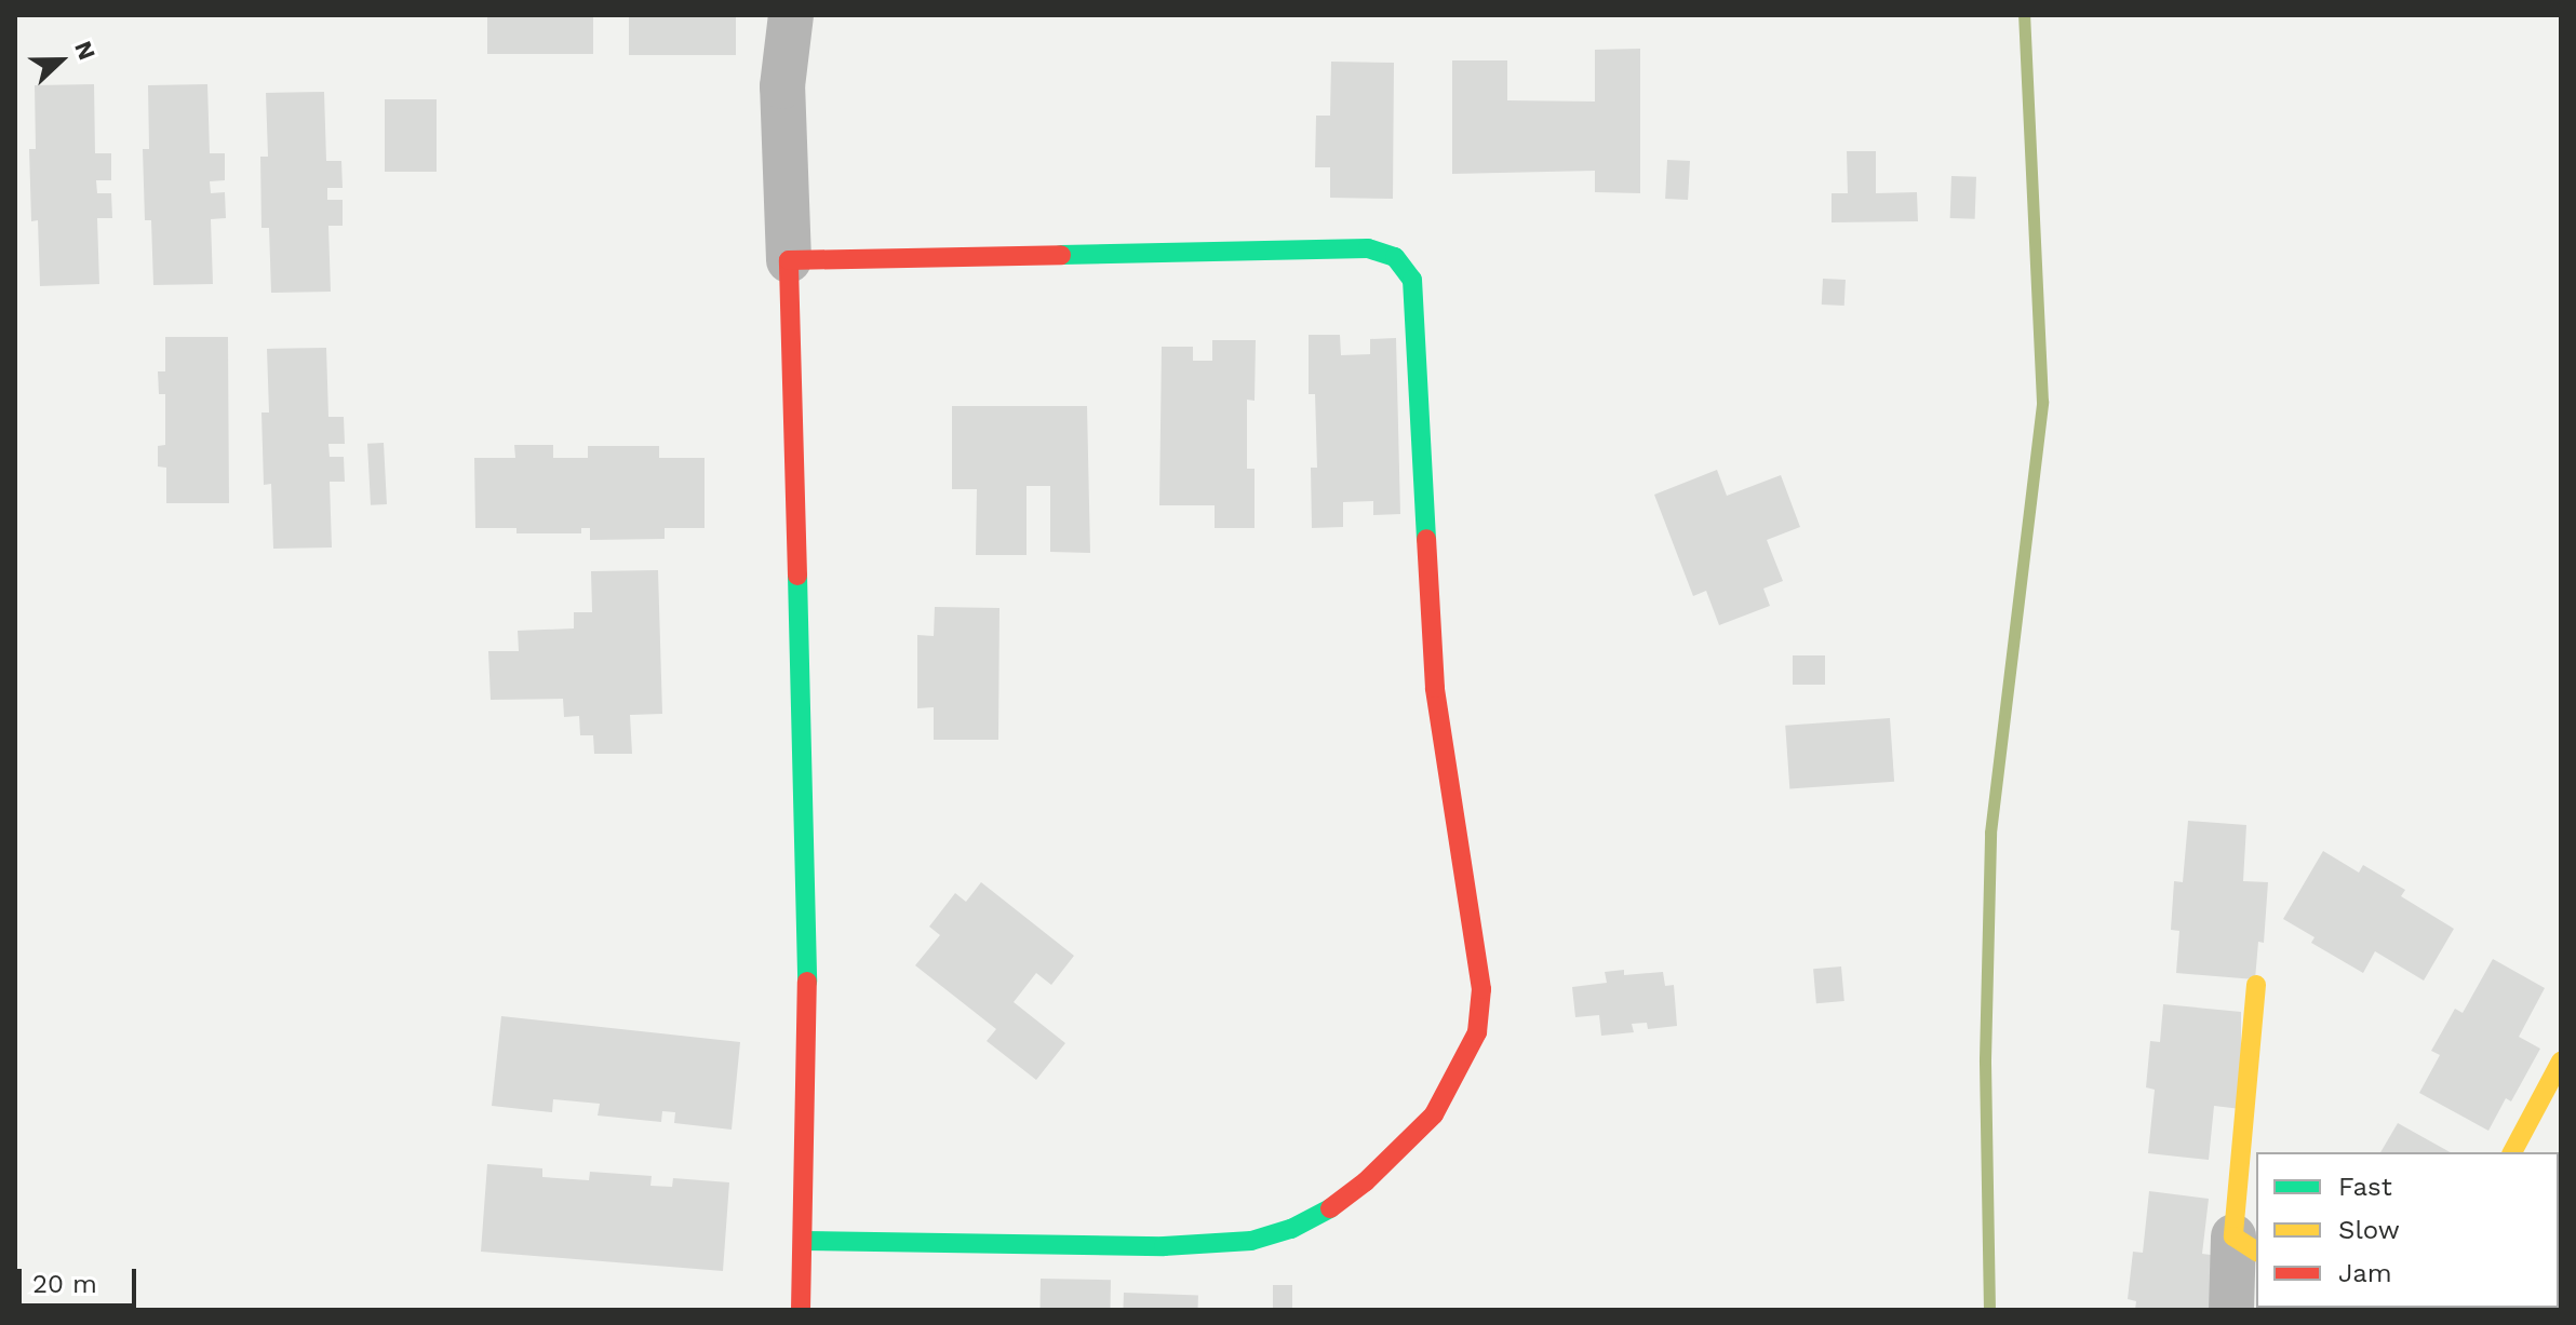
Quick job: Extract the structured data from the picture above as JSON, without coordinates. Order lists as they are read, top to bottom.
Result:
{
  "legend": ["Fast", "Slow", "Jam"],
  "scale_bar": "20 m",
  "north": "right"
}
